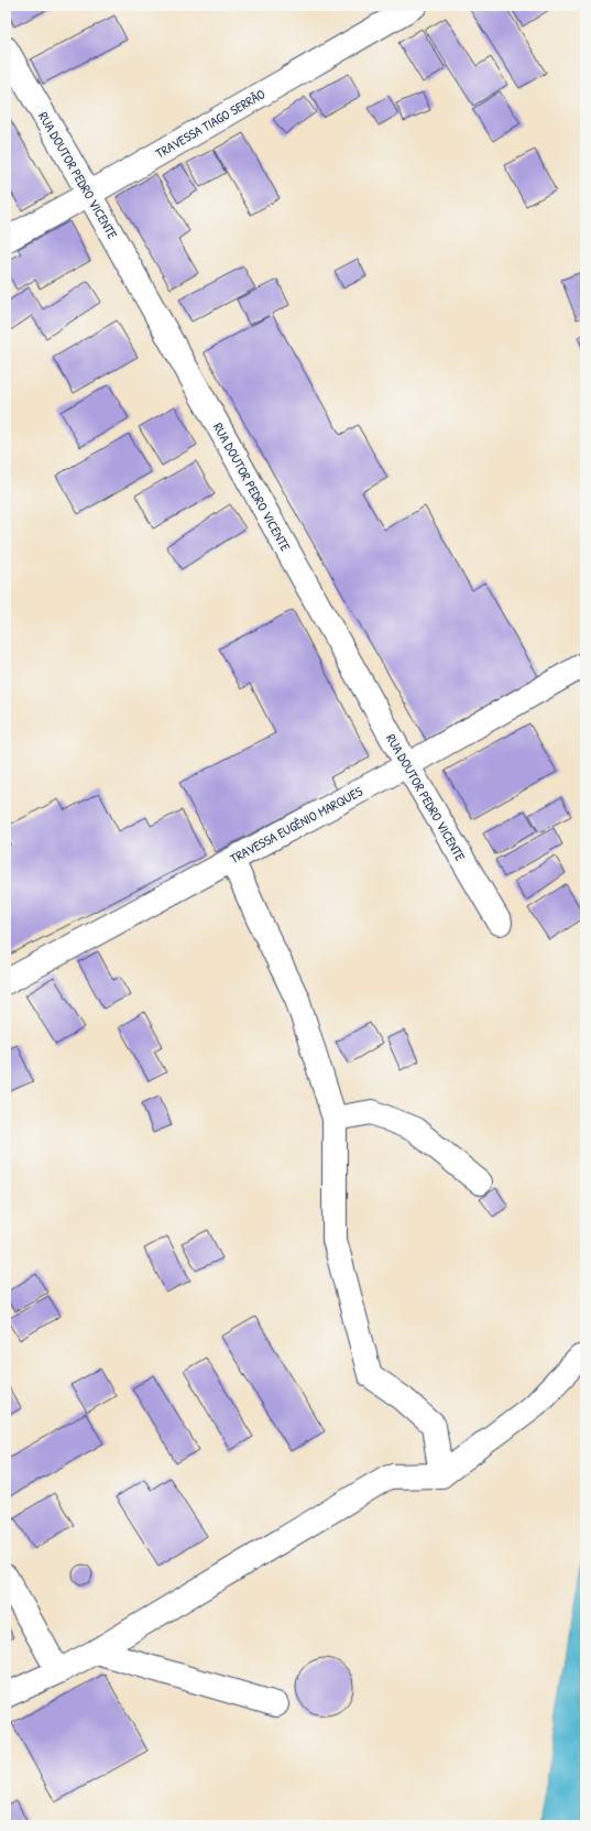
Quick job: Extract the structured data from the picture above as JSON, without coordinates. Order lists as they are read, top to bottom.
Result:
{
  "streets": {
    "street": ["TRAVESSA TIAGO SERRÃO", "RUA DOUTOR PEDRO VICENTE", "TRAVESSA EUGÊNIO MARQUES"]
  },
  "crossings": [
    ["TRAVESSA TIAGO SERRÃO", "RUA DOUTOR PEDRO VICENTE"],
    ["RUA DOUTOR PEDRO VICENTE", "TRAVESSA EUGÊNIO MARQUES"]
  ]
}
